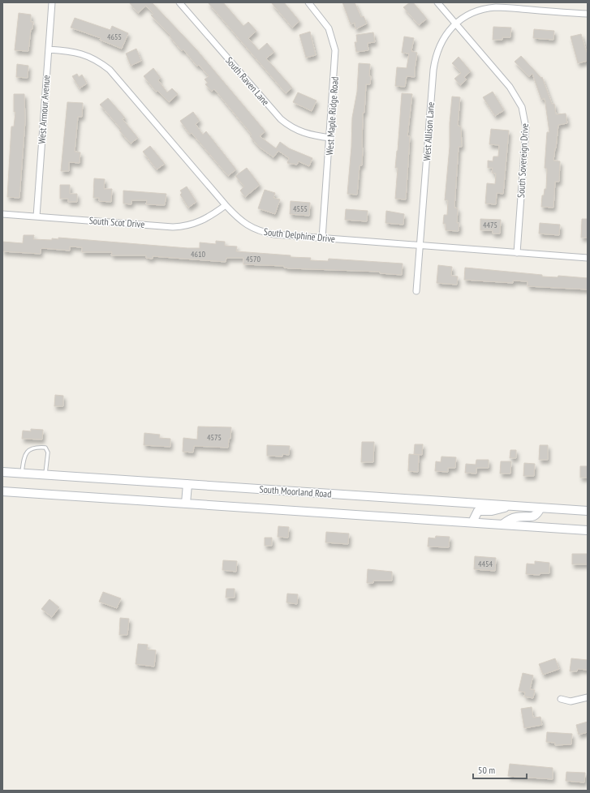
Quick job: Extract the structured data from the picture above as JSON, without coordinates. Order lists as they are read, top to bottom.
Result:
{
  "streets": {
    "main road": ["South Moorland Road"],
    "street": [
      "South Raven Lane",
      "West Armour Avenue",
      "West Maple Ridge Road",
      "West Allison Lane",
      "South Sovereign Drive",
      "South Scot Drive",
      "South Delphine Drive"
    ]
  },
  "crossings": [
    ["South Raven Lane", "West Maple Ridge Road"],
    ["West Armour Avenue", "South Scot Drive"],
    ["West Armour Avenue", "South Delphine Drive"],
    ["West Maple Ridge Road", "South Delphine Drive"],
    ["West Allison Lane", "South Sovereign Drive"],
    ["West Allison Lane", "South Delphine Drive"],
    ["South Sovereign Drive", "South Delphine Drive"],
    ["South Scot Drive", "South Delphine Drive"]
  ],
  "house_numbers": [
    "4655",
    "4555",
    "4475",
    "4610",
    "4570",
    "4575",
    "4454"
  ],
  "scale_bar": "50 m"
}
